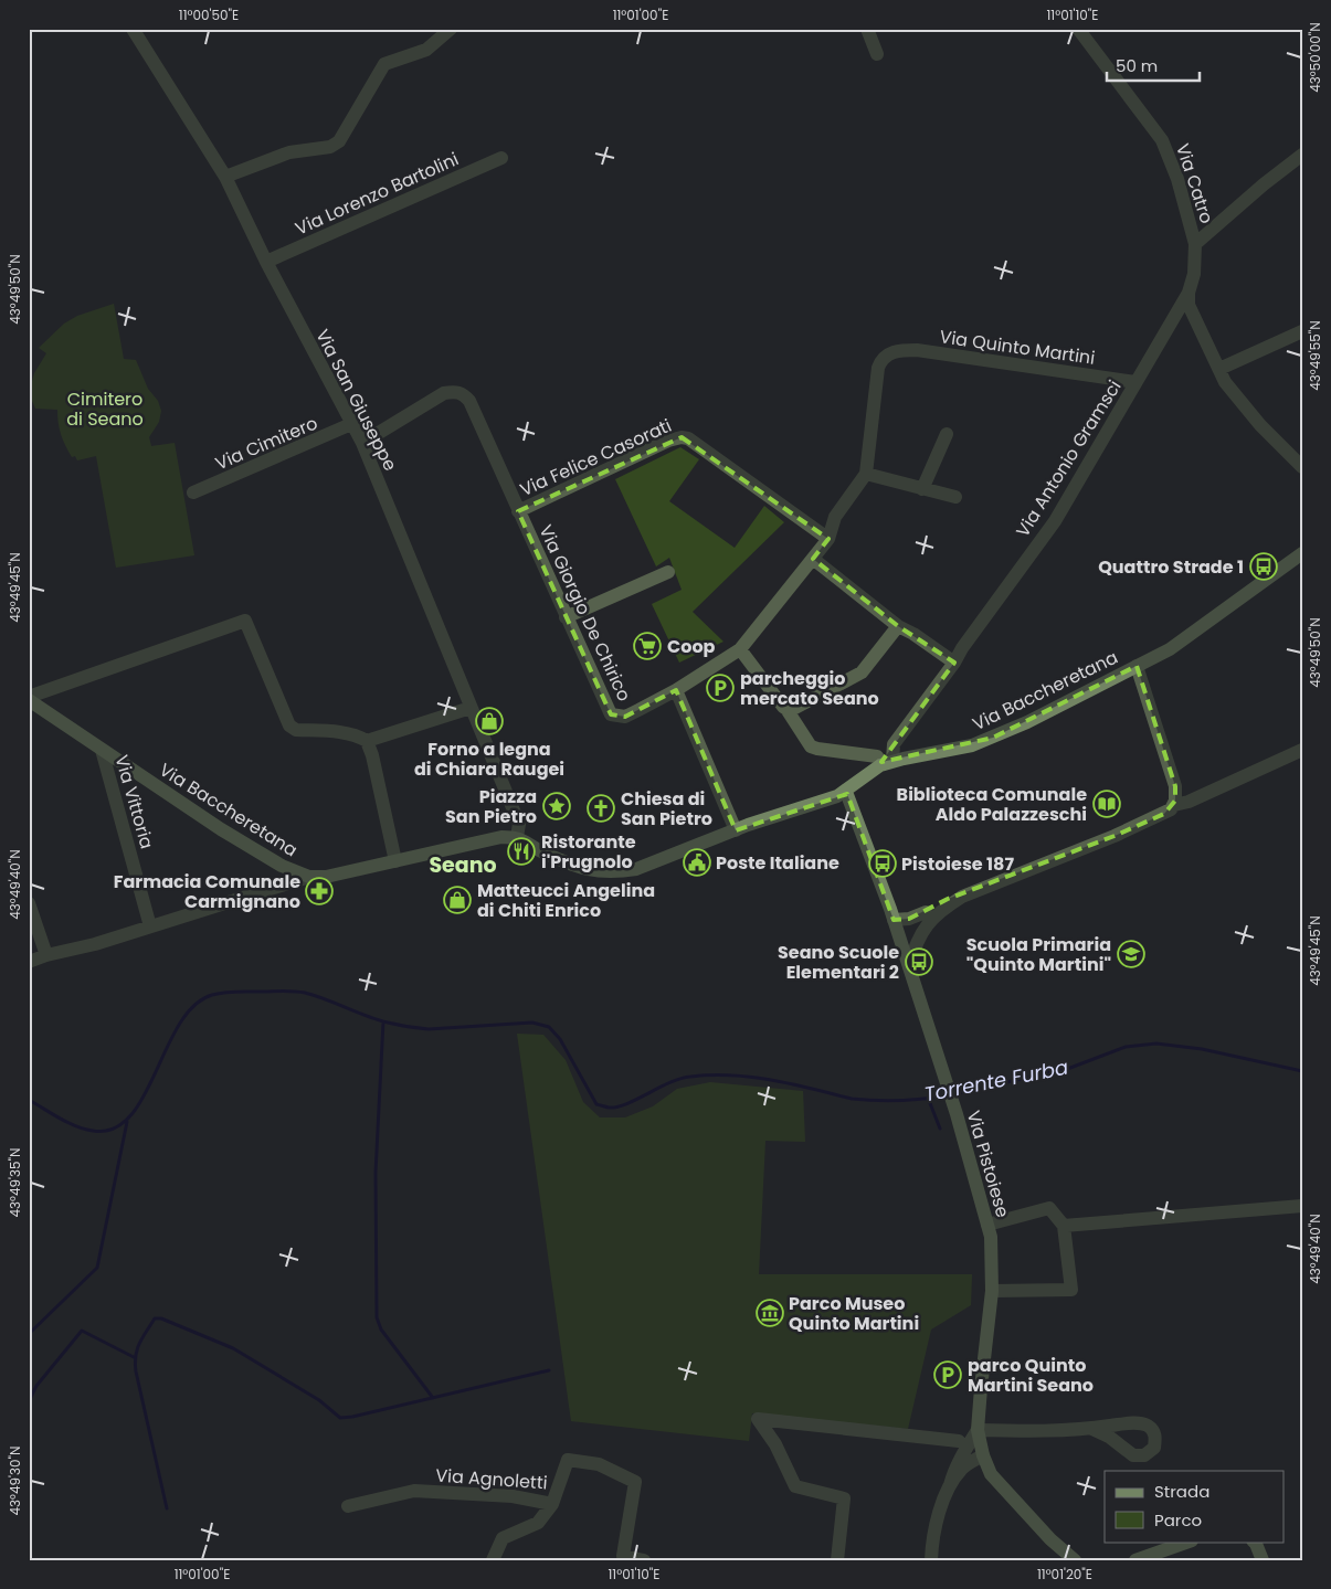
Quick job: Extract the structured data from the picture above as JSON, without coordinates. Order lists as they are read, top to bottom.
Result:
{
  "streets": {
    "street": [
      "Via Catro",
      "Via Lorenzo Bartolini",
      "Via Quinto Martini",
      "Via San Giuseppe",
      "Via Cimitero",
      "Via Felice Casorati",
      "Via Antonio Gramsci",
      "Via Giorgio De Chirico",
      "Via Baccheretana",
      "Via Vittoria",
      "Via Pistoiese",
      "Via Agnoletti"
    ]
  },
  "crossings": [
    ["Via Catro", "Via Antonio Gramsci"],
    ["Via Lorenzo Bartolini", "Via San Giuseppe"],
    ["Via Quinto Martini", "Via Antonio Gramsci"],
    ["Via San Giuseppe", "Via Cimitero"],
    ["Via San Giuseppe", "Via Giorgio De Chirico"],
    ["Via San Giuseppe", "Via Baccheretana"],
    ["Via Felice Casorati", "Via Giorgio De Chirico"],
    ["Via Antonio Gramsci", "Via Baccheretana"],
    ["Via Baccheretana", "Via Vittoria"],
    ["Via Baccheretana", "Via Pistoiese"]
  ],
  "districts": ["Seano"],
  "water": ["Torrente Furba"],
  "parks": ["Cimitero di Seano"],
  "places": {
    "bus stop": ["Quattro Strade 1", "Pistoiese 187", "Seano Scuole Elementari 2"],
    "supermarket": ["Coop"],
    "parking": ["parcheggio mercato Seano", "parco Quinto Martini Seano"],
    "shop": ["Forno a legna di Chiara Raugei", "Matteucci Angelina di Chiti Enrico"],
    "library": ["Biblioteca Comunale Aldo Palazzeschi"],
    "place": ["Piazza San Pietro"],
    "church": ["Chiesa di San Pietro"],
    "restaurant": ["Ristorante i'Prugnolo"],
    "public building": ["Poste Italiane"],
    "pharmacy": ["Farmacia Comunale Carmignano"],
    "school or university": ["Scuola Primaria \"Quinto Martini\""],
    "museum": ["Parco Museo Quinto Martini"]
  },
  "legend": ["Strada", "Parco"],
  "scale_bar": "50 m",
  "coordinates": [
    "11°00'50\"E",
    "11°01'00\"E",
    "11°01'10\"E",
    "43°50'00\"N",
    "43°49'50\"N",
    "43°49'55\"N",
    "43°49'45\"N",
    "43°49'40\"N",
    "43°49'35\"N",
    "43°49'30\"N",
    "11°01'20\"E"
  ]
}
